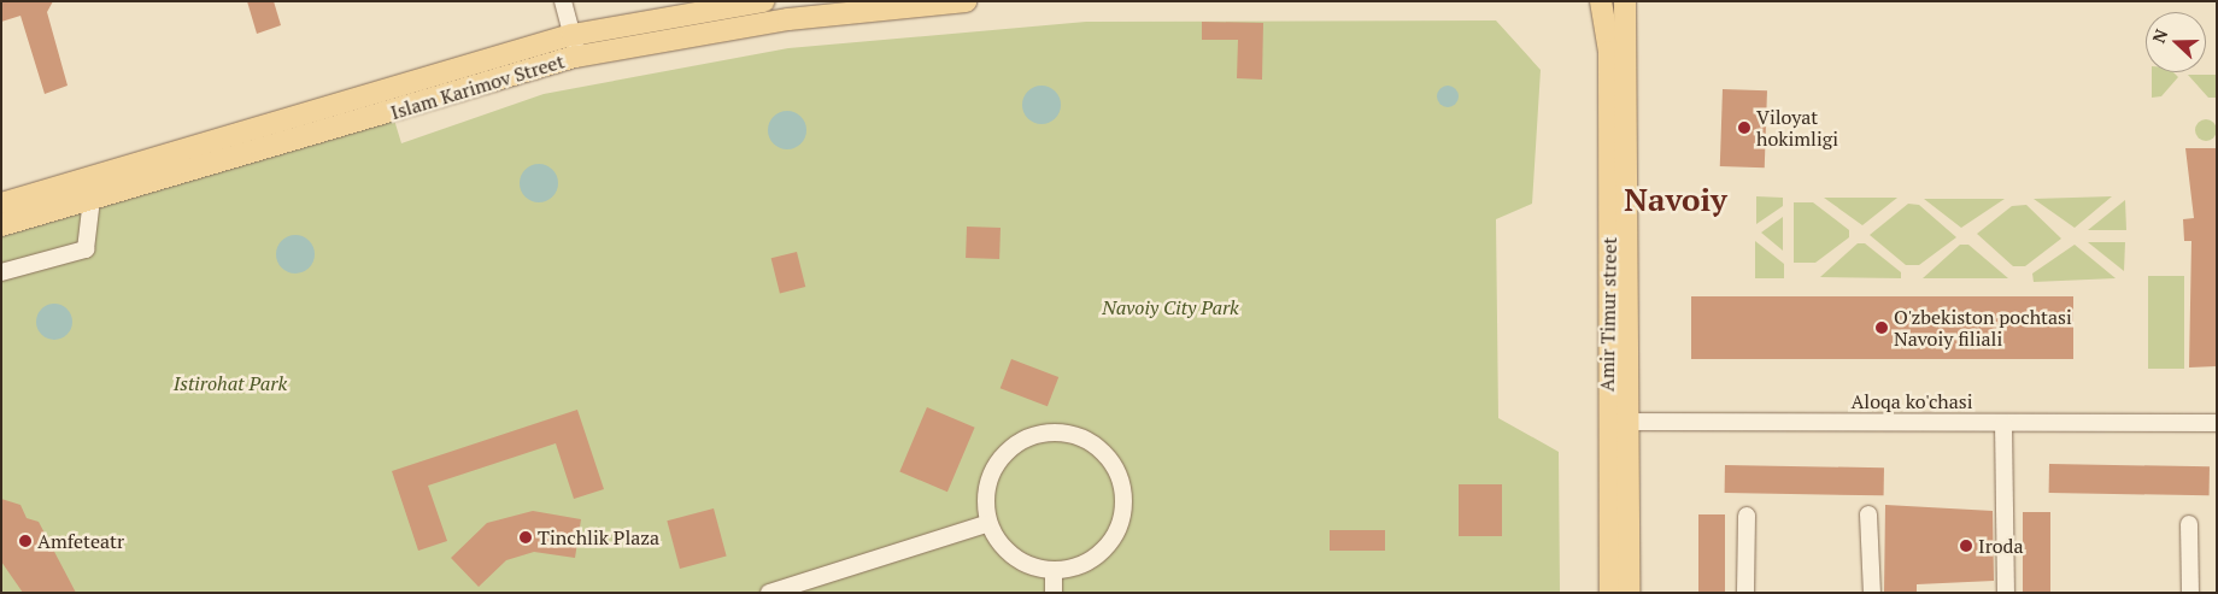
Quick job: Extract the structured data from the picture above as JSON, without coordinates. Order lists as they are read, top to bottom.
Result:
{
  "streets": {
    "main road": ["Islam Karimov Street", "Amir Timur street"],
    "street": ["Aloqa ko'chasi"]
  },
  "crossings": [
    ["Amir Timur street", "Aloqa ko'chasi"]
  ],
  "districts": ["Navoiy"],
  "parks": ["Navoiy City Park", "Istirohat Park"],
  "places": [
    "Viloyat hokimligi",
    "O'zbekiston pochtasi Navoiy filiali",
    "Tinchlik Plaza",
    "Amfeteatr",
    "Iroda"
  ],
  "north": "left"
}
